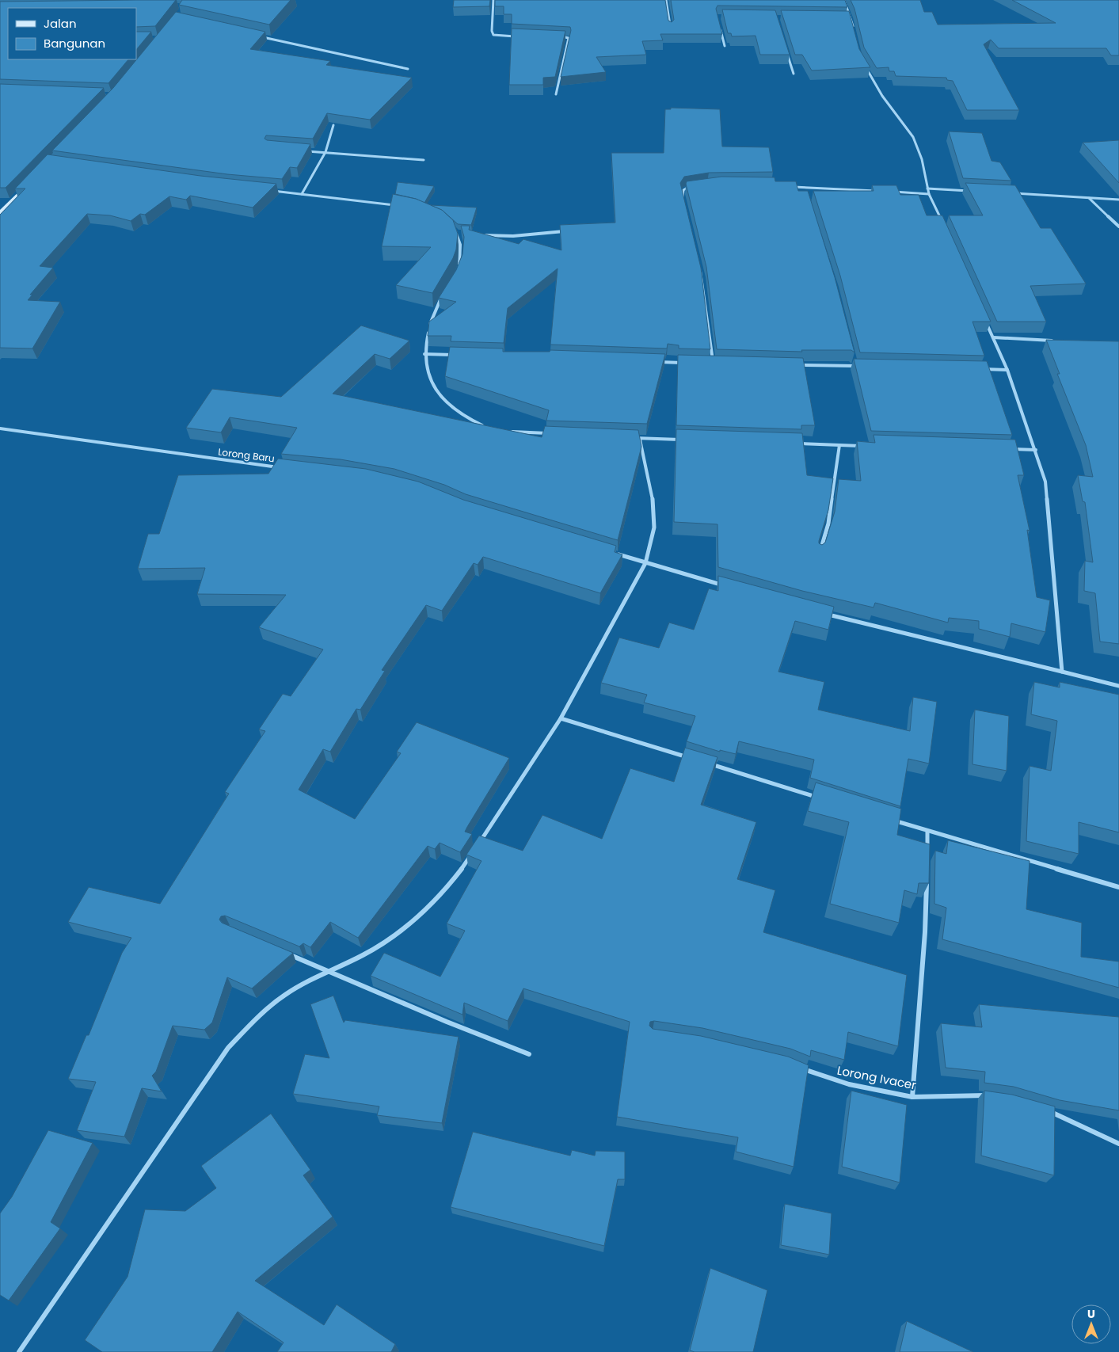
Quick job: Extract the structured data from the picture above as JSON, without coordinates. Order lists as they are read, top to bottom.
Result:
{
  "streets": {
    "street": ["Lorong Baru", "Lorong Ivacer"]
  },
  "legend": ["Jalan", "Bangunan"],
  "north": "top"
}
